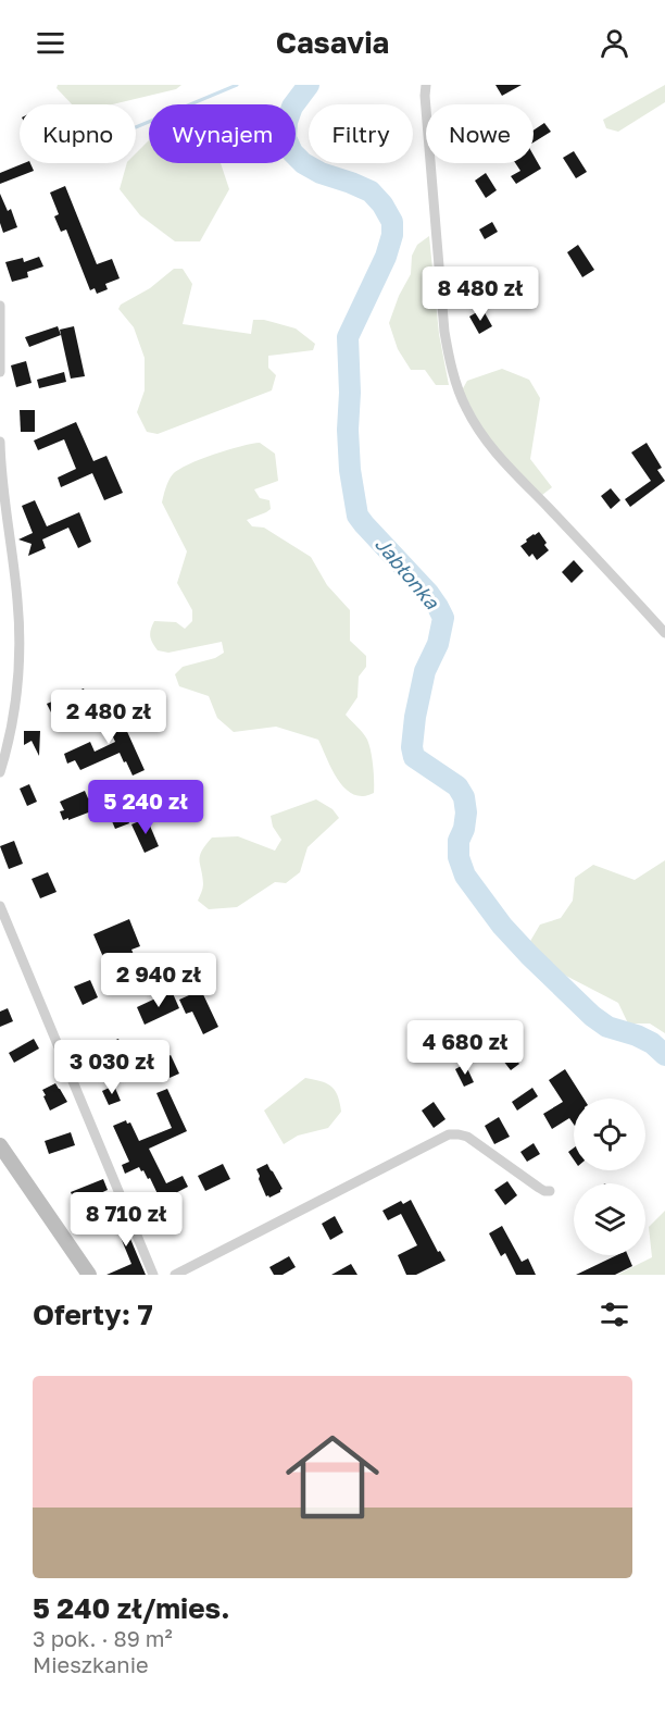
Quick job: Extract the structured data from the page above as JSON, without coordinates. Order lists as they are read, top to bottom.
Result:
{
  "water": ["Jabłonka"],
  "page": {
    "header": "Casavia",
    "chip": [
      "Kupno",
      "Wynajem",
      "Filtry",
      "Nowe"
    ],
    "price": [
      "8 480 zł",
      "2 480 zł",
      "5 240 zł",
      "2 940 zł",
      "4 680 zł",
      "3 030 zł",
      "8 710 zł"
    ],
    "heading": "Oferty: 7",
    "list": [
      {
        "name": "5 240 zł/mies.",
        "note": "3 pok. · 89 m² · Mieszkanie"
      }
    ]
  }
}
